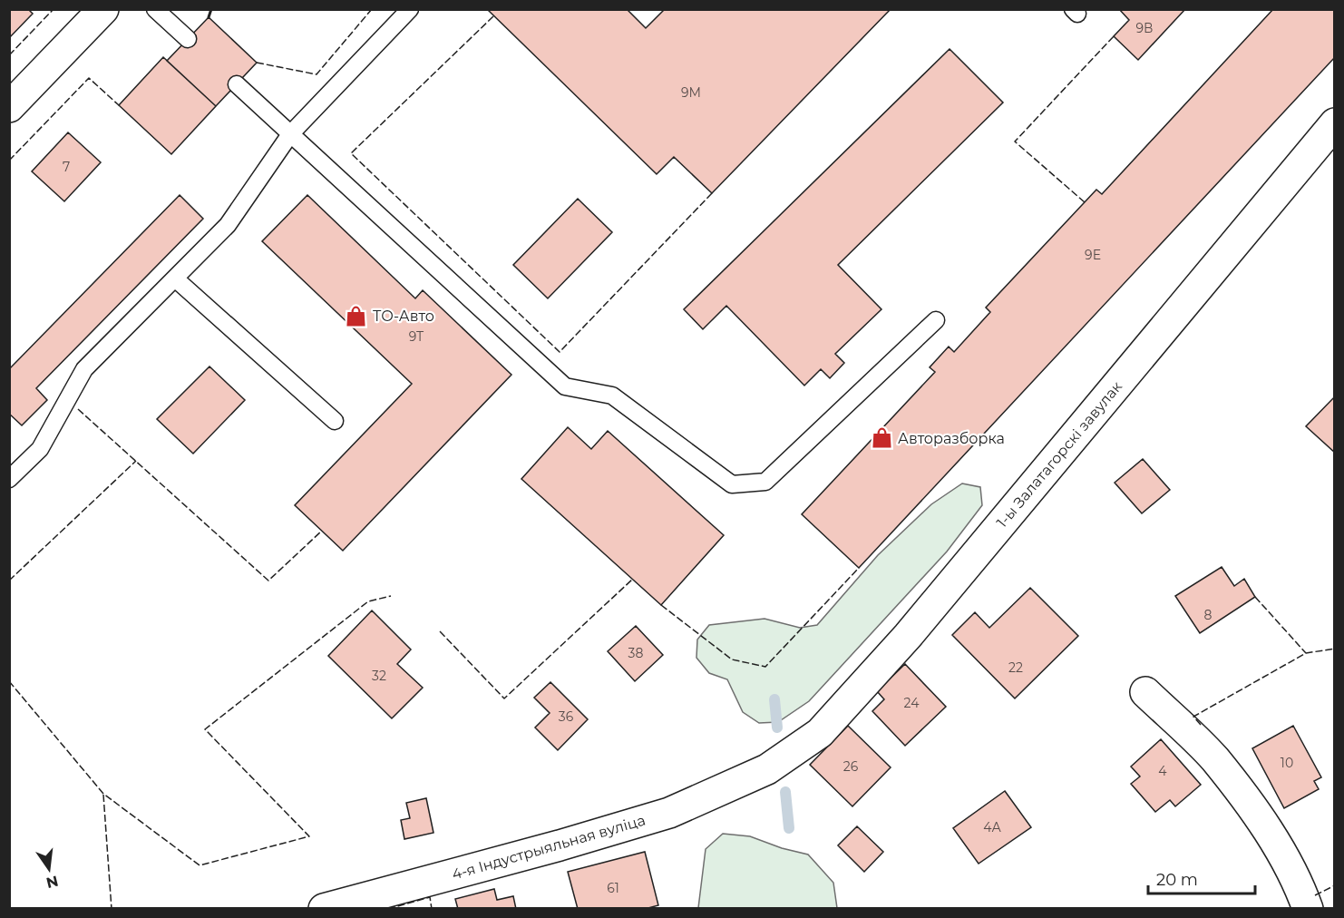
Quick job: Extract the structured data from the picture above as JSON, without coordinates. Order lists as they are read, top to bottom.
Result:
{
  "streets": {
    "street": ["1-ы Залатагорскі завулак", "4-я Індустрыяльная вуліца"]
  },
  "crossings": [
    ["1-ы Залатагорскі завулак", "4-я Індустрыяльная вуліца"]
  ],
  "places": {
    "shop": ["ТО-Авто", "Авторазборка"]
  },
  "house_numbers": [
    "9В",
    "9М",
    "7",
    "9Е",
    "9Т",
    "8",
    "38",
    "22",
    "32",
    "24",
    "36",
    "10",
    "26",
    "4",
    "4А",
    "61"
  ],
  "scale_bar": "20 m",
  "north": "bottom"
}
